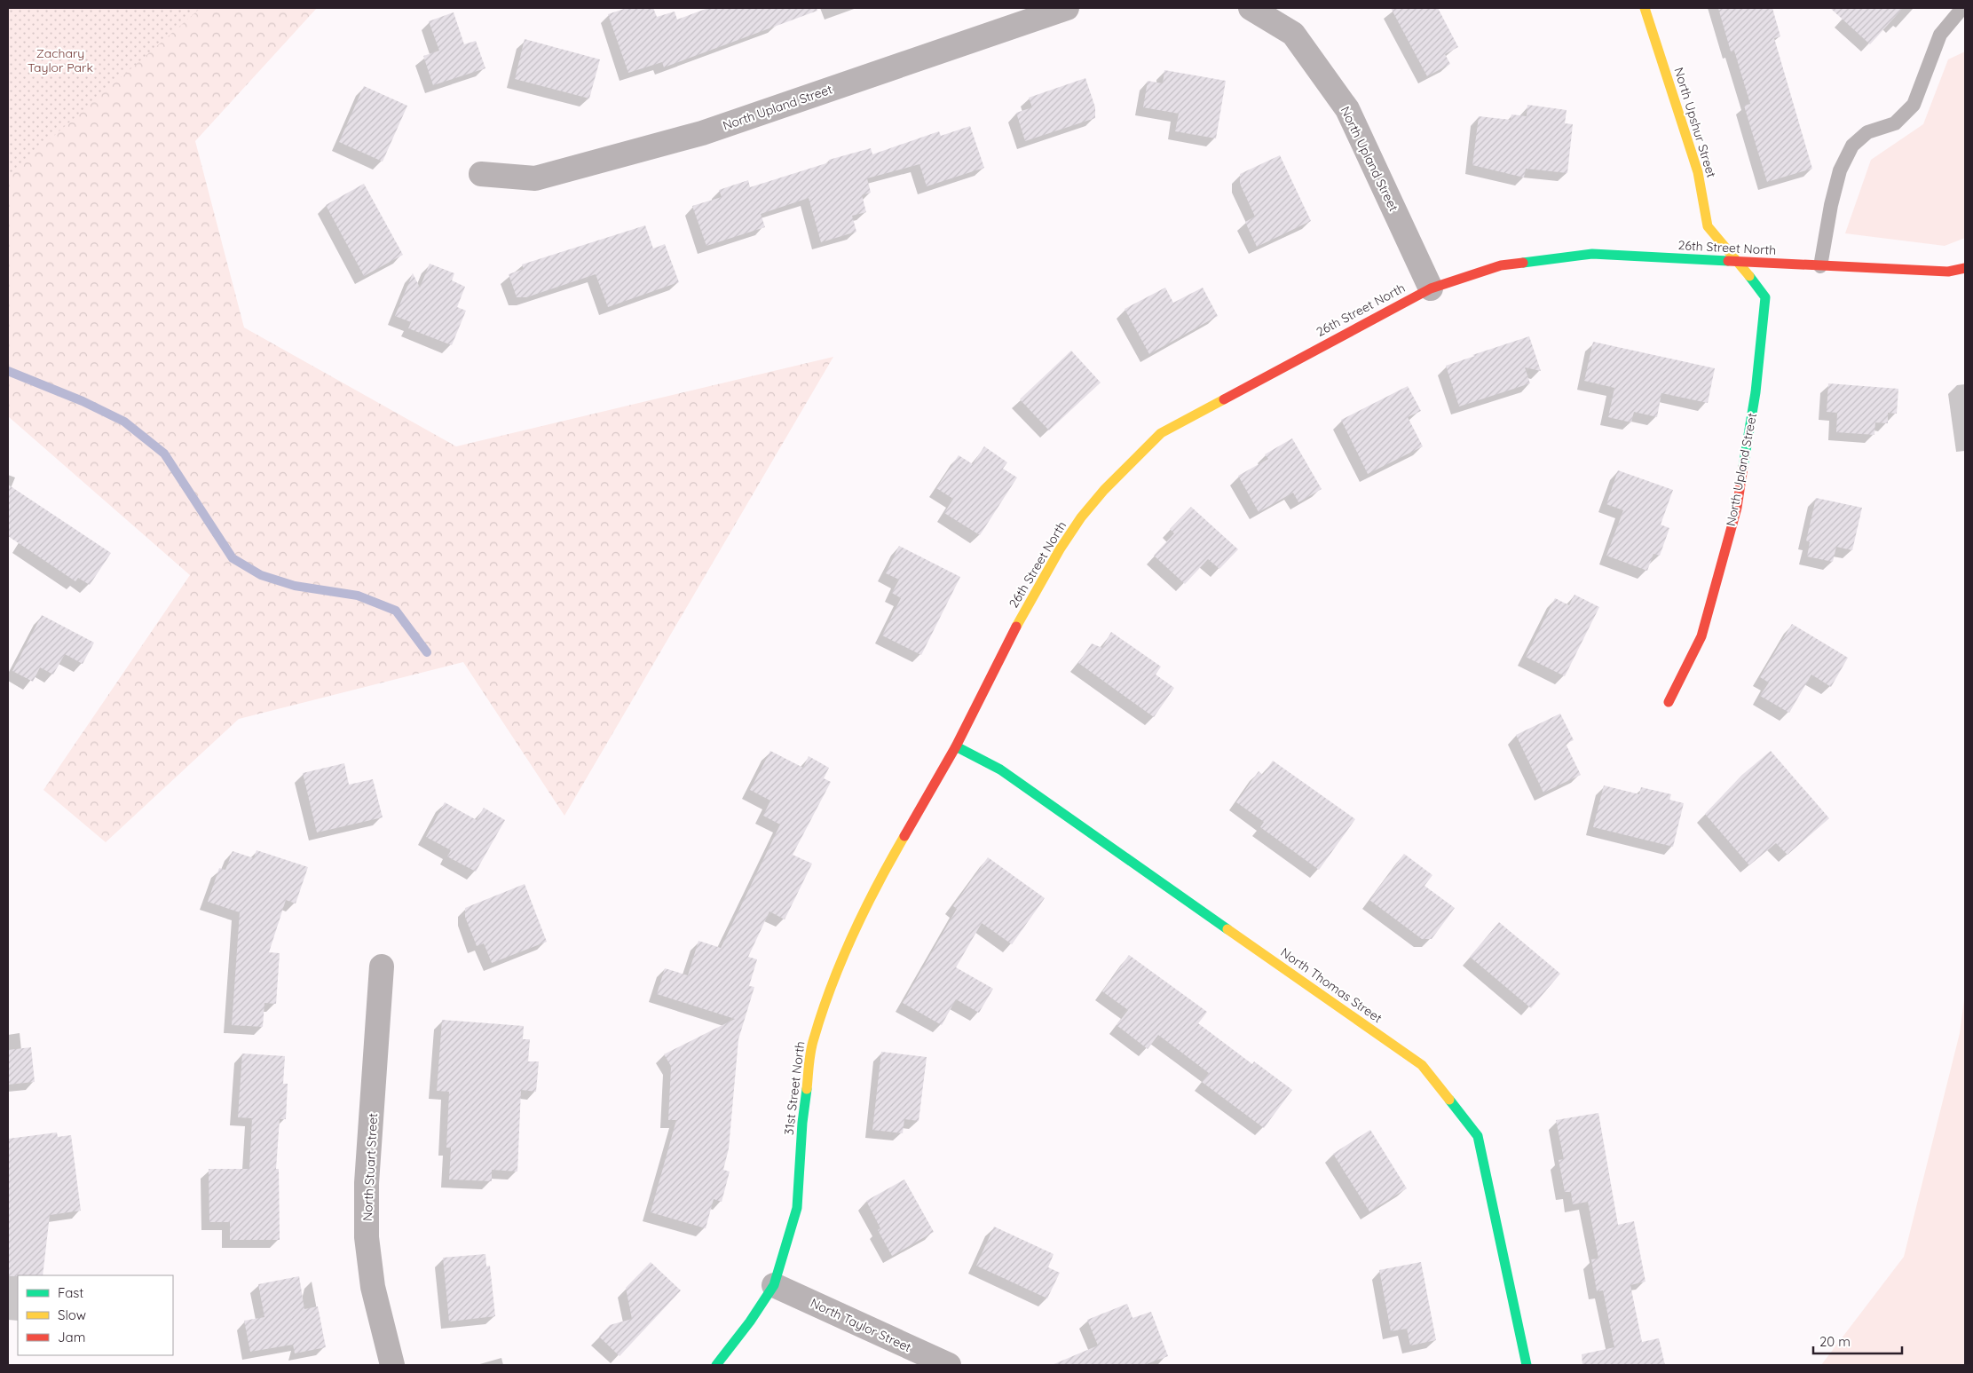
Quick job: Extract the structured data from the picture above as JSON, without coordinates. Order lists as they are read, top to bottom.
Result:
{
  "streets": {
    "street": [
      "North Upland Street",
      "North Upshur Street",
      "26th Street North",
      "North Thomas Street",
      "31st Street North",
      "North Stuart Street",
      "North Taylor Street"
    ]
  },
  "crossings": [
    ["North Upland Street", "North Upshur Street"],
    ["North Upland Street", "26th Street North"],
    ["North Upshur Street", "26th Street North"],
    ["26th Street North", "North Thomas Street"],
    ["26th Street North", "31st Street North"],
    ["North Thomas Street", "31st Street North"],
    ["31st Street North", "North Taylor Street"]
  ],
  "parks": ["Zachary Taylor Park"],
  "legend": ["Fast", "Slow", "Jam"],
  "scale_bar": "20 m"
}
